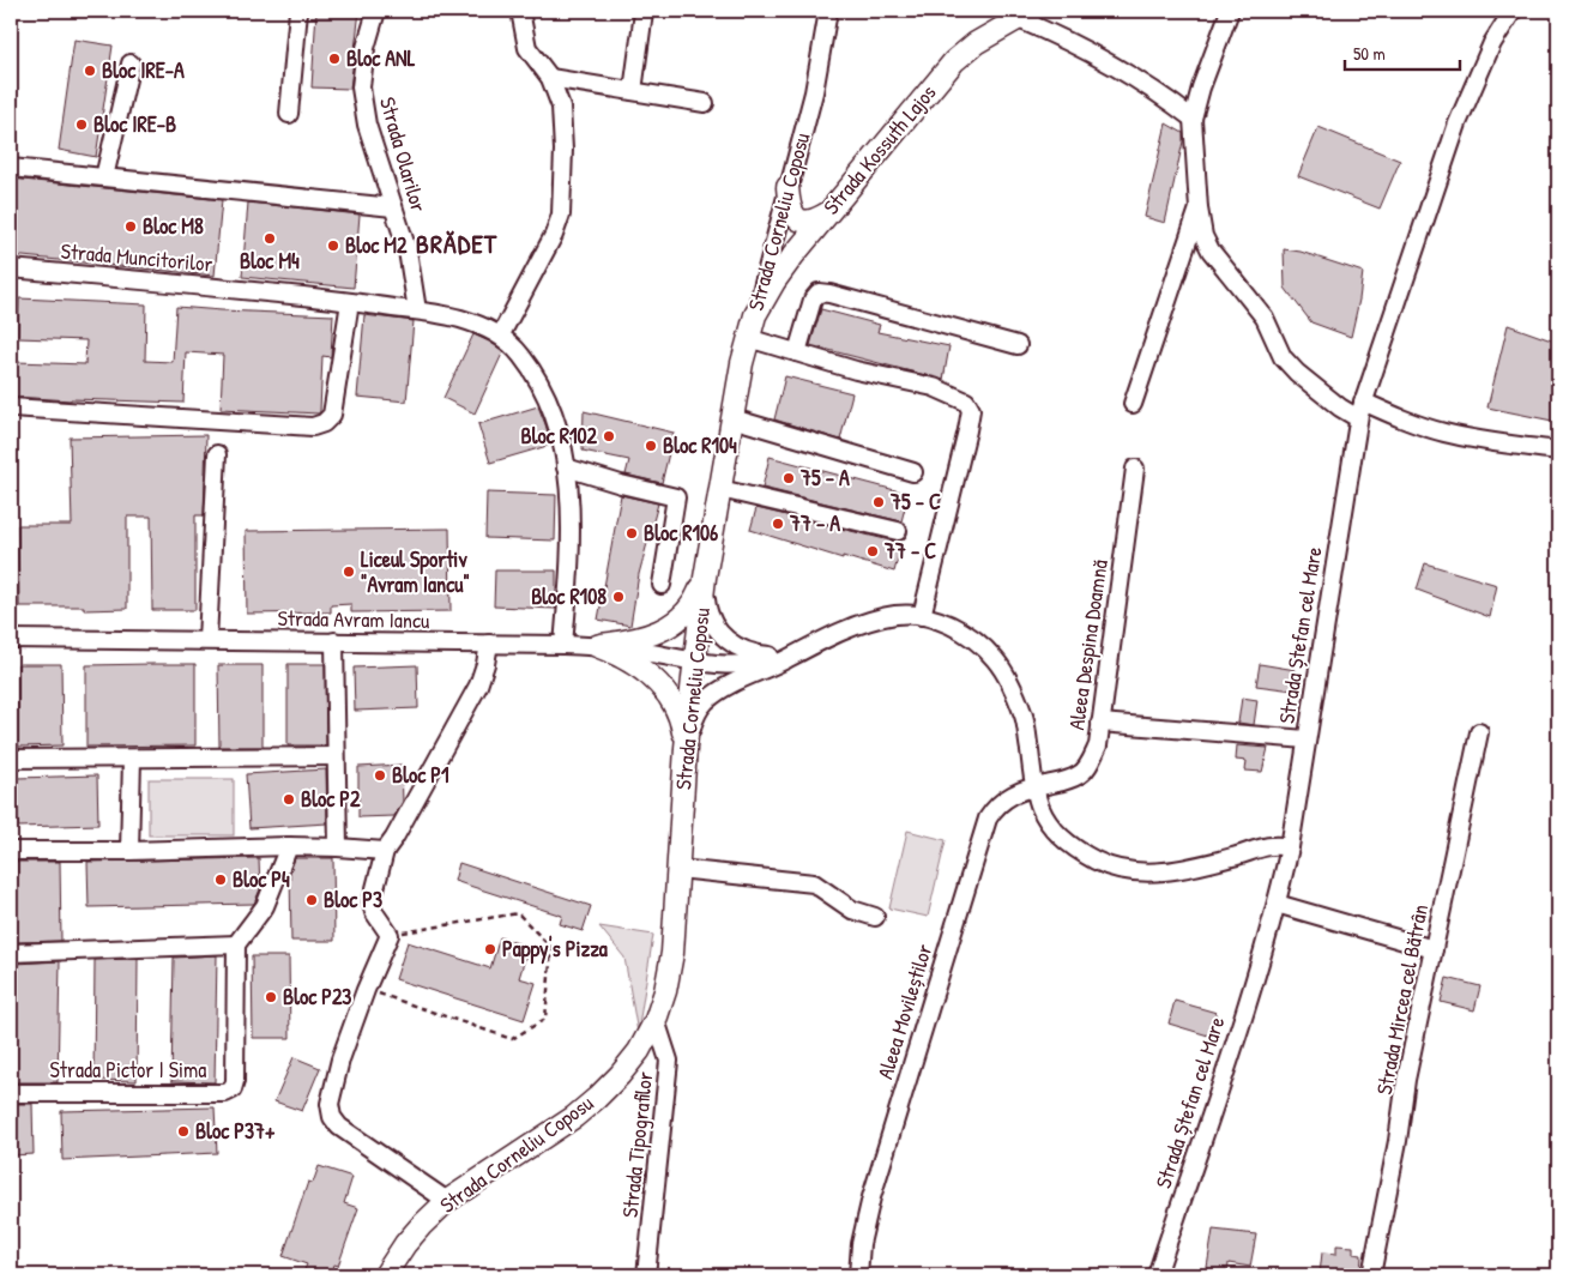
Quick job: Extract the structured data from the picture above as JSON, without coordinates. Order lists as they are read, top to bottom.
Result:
{
  "streets": {
    "main road": ["Strada Kossuth Lajos", "Strada Corneliu Coposu"],
    "street": [
      "Strada Olarilor",
      "Strada Muncitorilor",
      "Strada Avram Iancu",
      "Strada Ștefan cel Mare",
      "Aleea Despina Doamnă",
      "Strada Mircea cel Bătrân",
      "Aleea Movileștilor",
      "Strada Pictor I Sima",
      "Strada Tipografilor"
    ]
  },
  "crossings": [
    ["Strada Kossuth Lajos", "Strada Corneliu Coposu"],
    ["Strada Olarilor", "Strada Muncitorilor"],
    ["Strada Corneliu Coposu", "Strada Avram Iancu"],
    ["Strada Corneliu Coposu", "Strada Tipografilor"],
    ["Strada Muncitorilor", "Strada Avram Iancu"],
    ["Aleea Despina Doamnă", "Aleea Movileștilor"]
  ],
  "districts": ["BRĂDET"],
  "places": [
    "Bloc ANL",
    "Bloc IRE-A",
    "Bloc IRE-B",
    "Bloc M8",
    "Bloc M4",
    "Bloc M2",
    "Bloc R102",
    "Bloc R104",
    "75 - A",
    "75 - C",
    "77 - A",
    "Bloc R106",
    "77 - C",
    "Liceul Sportiv \"Avram Iancu\"",
    "Bloc R108",
    "Bloc P1",
    "Bloc P2",
    "Bloc P4",
    "Bloc P3",
    "Pappy's Pizza",
    "Bloc P23",
    "Bloc P37+"
  ],
  "scale_bar": "50 m"
}
